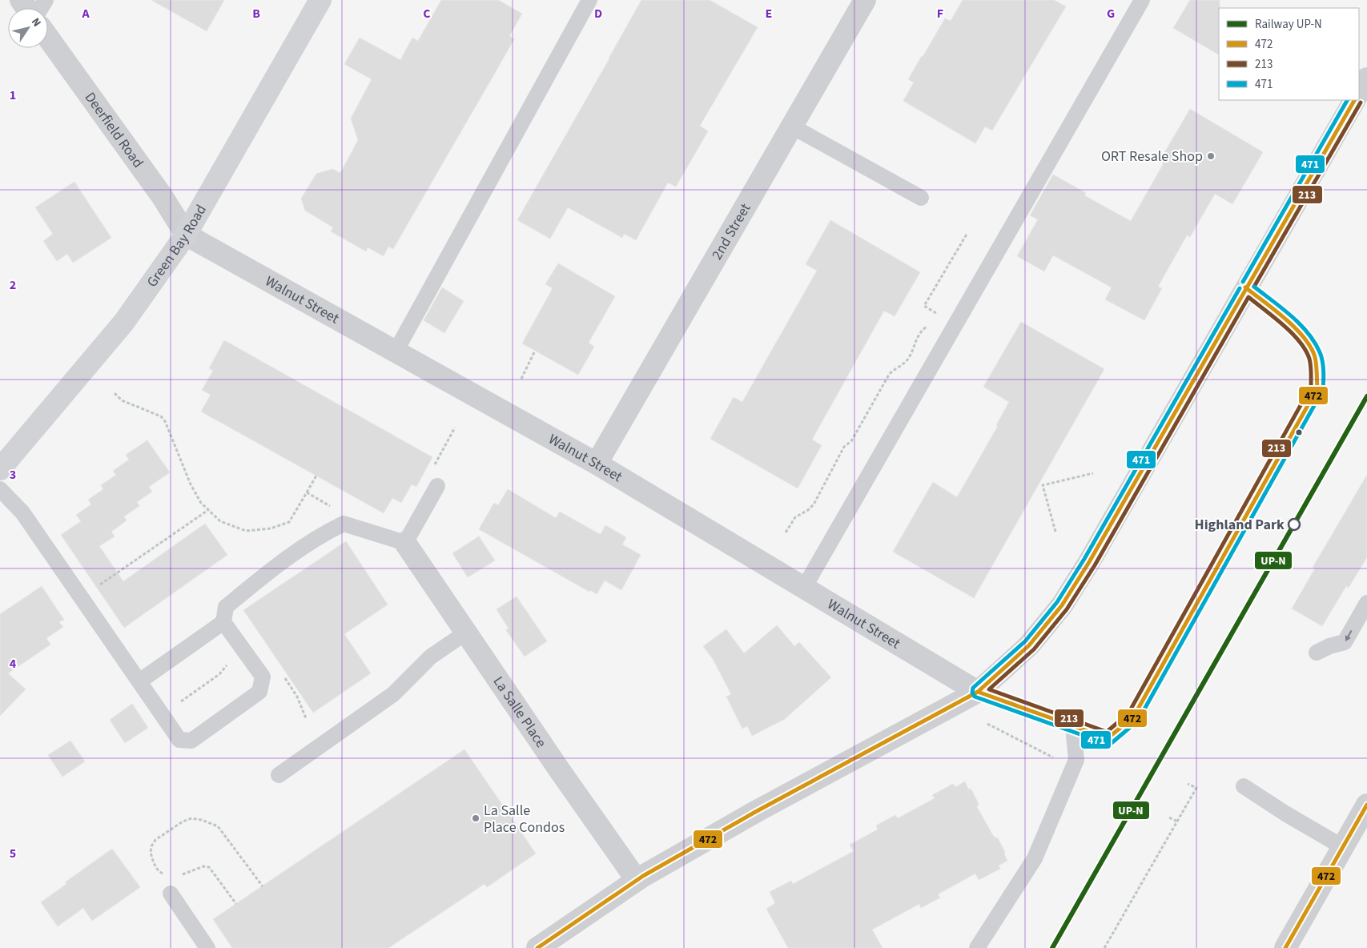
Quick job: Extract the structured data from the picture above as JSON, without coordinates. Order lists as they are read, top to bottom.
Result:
{
  "streets": {
    "main road": ["Green Bay Road"],
    "street": [
      "Deerfield Road",
      "2nd Street",
      "Walnut Street",
      "La Salle Place"
    ]
  },
  "crossings": [
    ["Deerfield Road", "Green Bay Road"],
    ["Deerfield Road", "Walnut Street"],
    ["2nd Street", "Walnut Street"],
    ["Green Bay Road", "Walnut Street"]
  ],
  "places": ["ORT Resale Shop", "Highland Park", "La Salle Place Condos"],
  "lines": [
    "transit line 472",
    "transit line 471",
    "transit line 213",
    "rail line UP-N"
  ],
  "legend": [
    "Railway UP-N",
    "472",
    "213",
    "471"
  ],
  "north": "top right",
  "grid": {
    "columns": [
      "A",
      "B",
      "C",
      "D",
      "E",
      "F",
      "G"
    ],
    "rows": [
      "1",
      "2",
      "3",
      "4",
      "5"
    ]
  }
}
